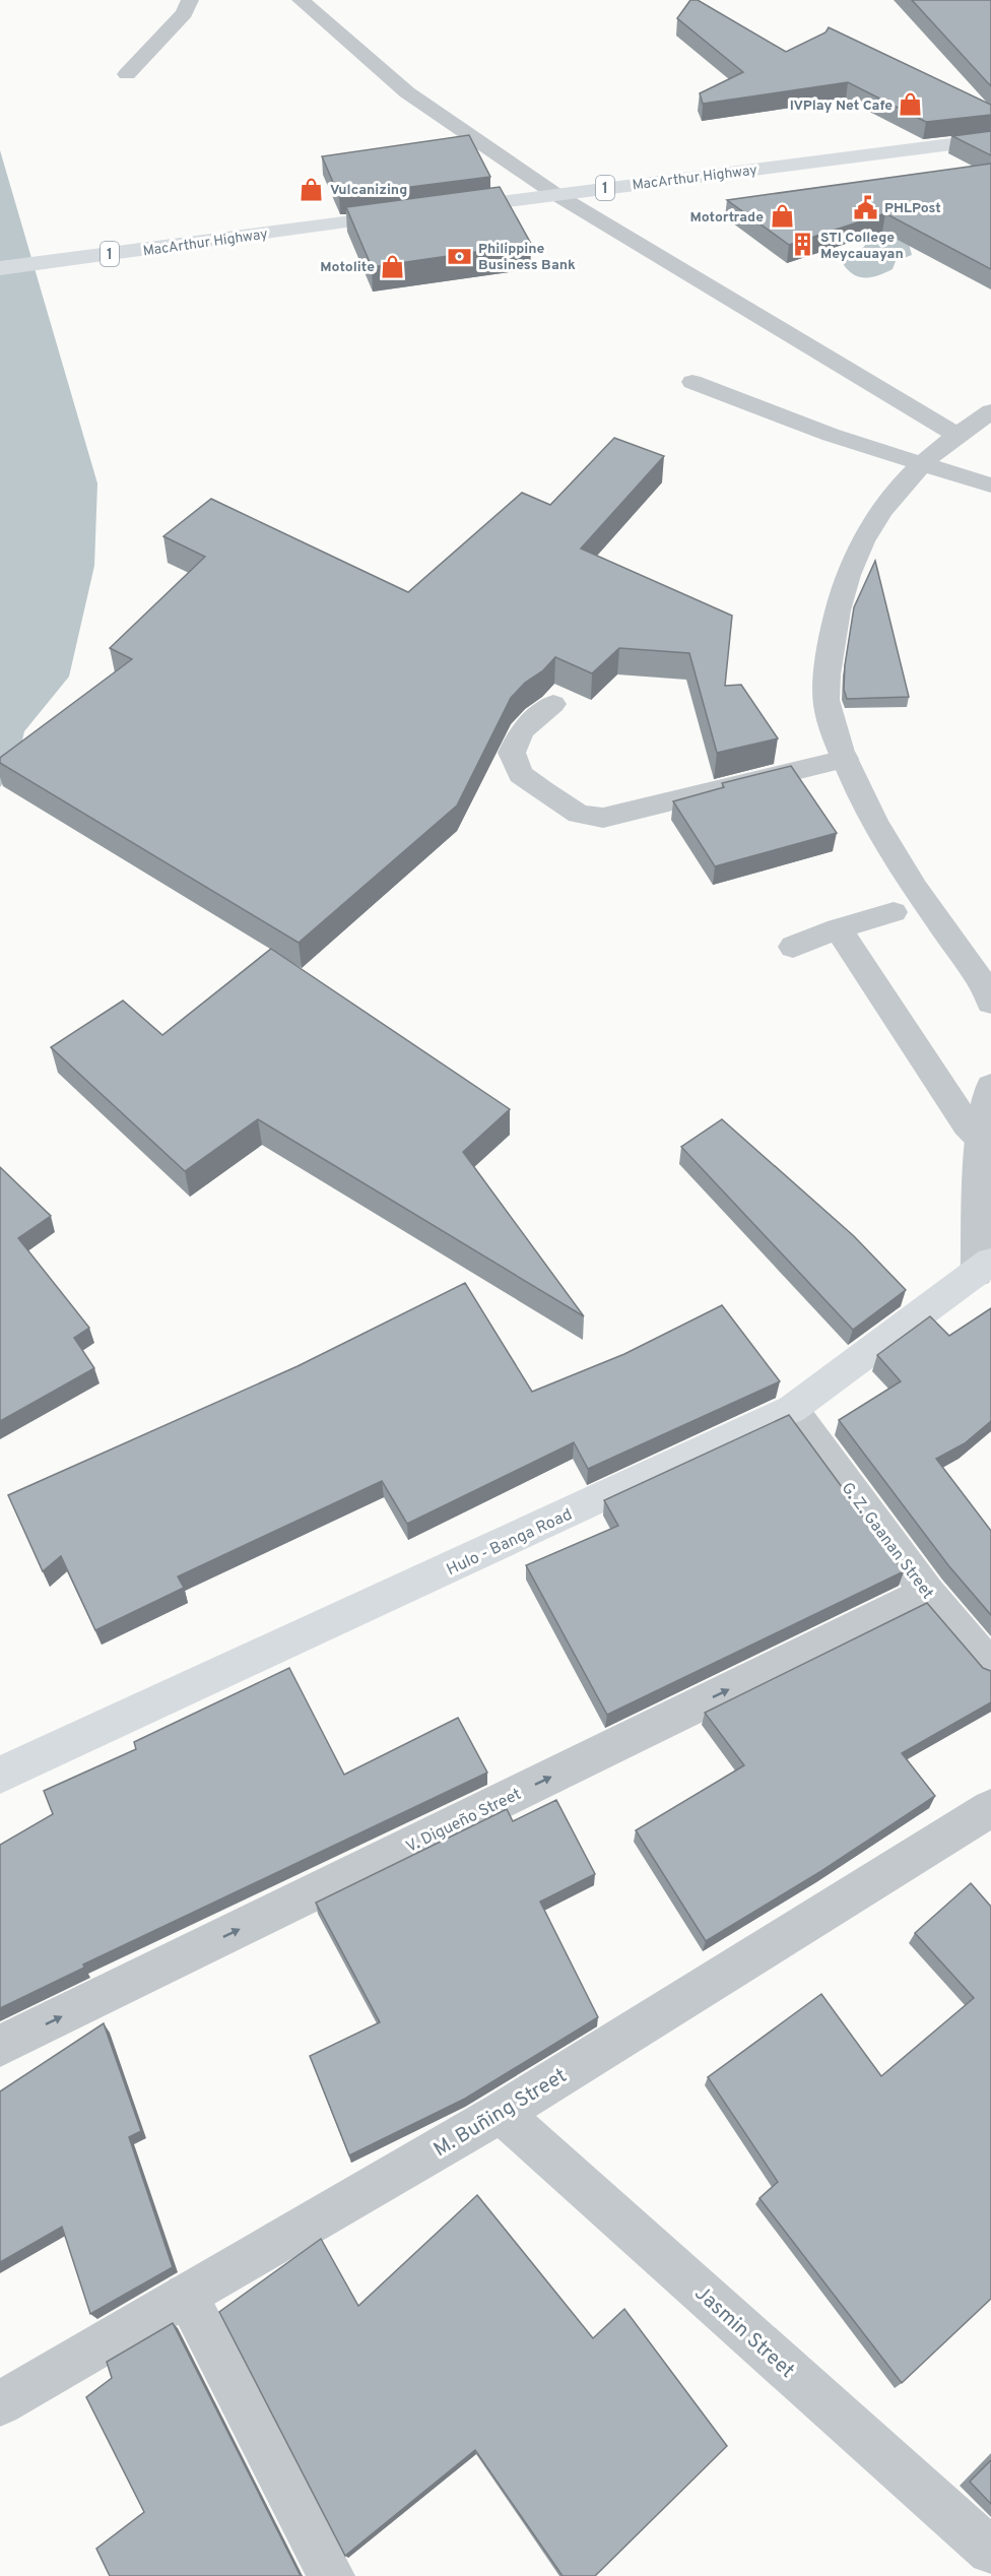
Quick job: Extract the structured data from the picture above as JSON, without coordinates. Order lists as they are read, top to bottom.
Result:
{
  "streets": {
    "main road": ["MacArthur Highway", "1", "Hulo - Banga Road"],
    "street": [
      "G. Z. Gaanan Street",
      "V. Digueño Street",
      "M. Buñing Street",
      "Jasmin Street"
    ]
  },
  "crossings": [
    ["G. Z. Gaanan Street", "Hulo - Banga Road"],
    ["G. Z. Gaanan Street", "V. Digueño Street"],
    ["M. Buñing Street", "Jasmin Street"]
  ],
  "one_way": ["V. Digueño Street"],
  "places": {
    "shop": [
      "IVPlay Net Cafe",
      "Vulcanizing",
      "Motortrade",
      "Motolite"
    ],
    "public building": ["PHLPost"],
    "building": ["STI College Meycauayan"],
    "bank": ["Philippine Business Bank"]
  }
}
